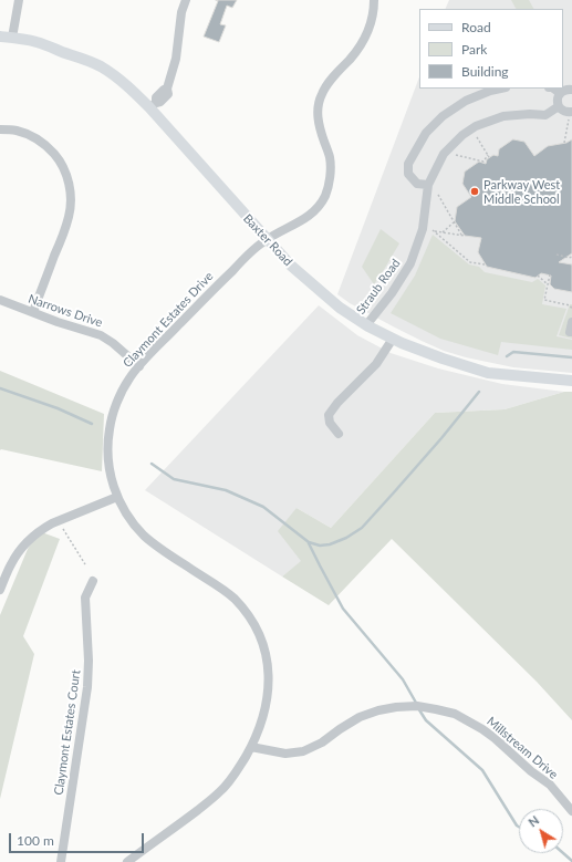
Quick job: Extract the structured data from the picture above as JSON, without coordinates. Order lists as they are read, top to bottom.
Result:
{
  "streets": {
    "main road": ["Baxter Road"],
    "street": [
      "Straub Road",
      "Narrows Drive",
      "Claymont Estates Drive",
      "Claymont Estates Court",
      "Millstream Drive"
    ]
  },
  "crossings": [
    ["Baxter Road", "Straub Road"],
    ["Baxter Road", "Claymont Estates Drive"],
    ["Narrows Drive", "Claymont Estates Drive"],
    ["Claymont Estates Drive", "Millstream Drive"]
  ],
  "places": ["Parkway West Middle School"],
  "legend": ["Road", "Park", "Building"],
  "scale_bar": "100 m",
  "north": "top left"
}
